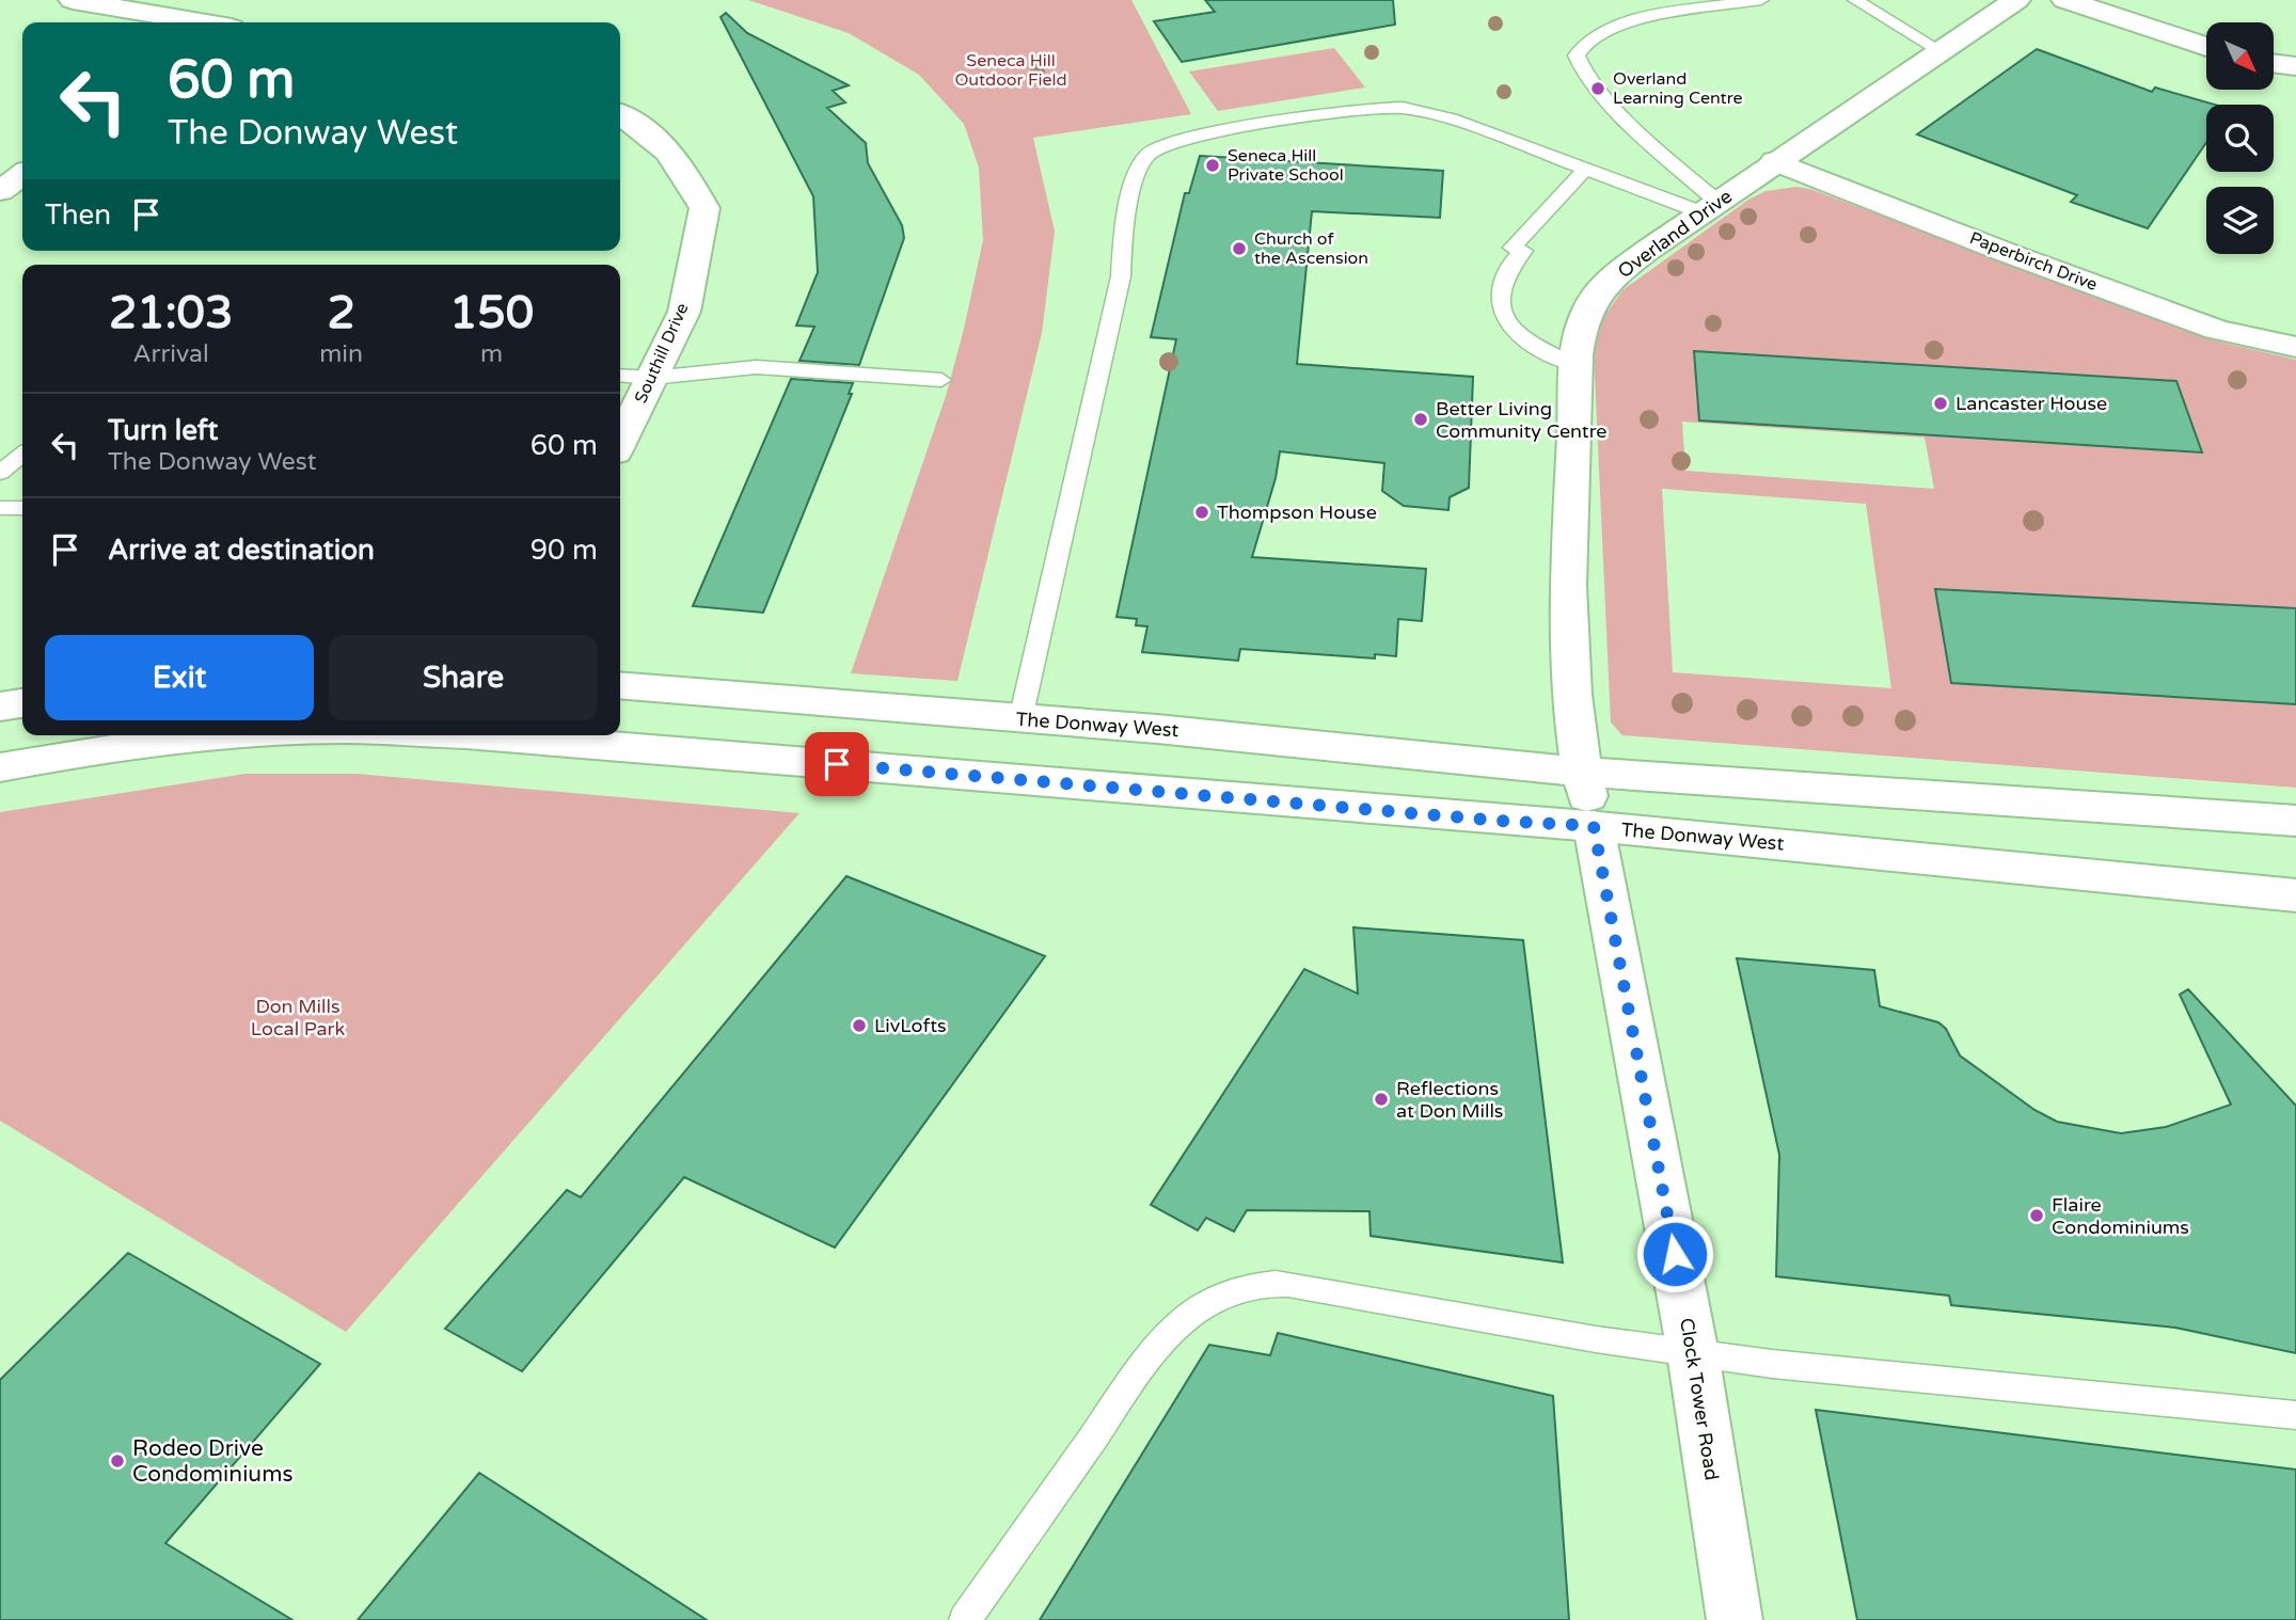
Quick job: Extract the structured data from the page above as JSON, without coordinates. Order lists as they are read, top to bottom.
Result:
{
  "streets": {
    "street": [
      "Overland Drive",
      "Paperbirch Drive",
      "Southill Drive",
      "The Donway West",
      "Clock Tower Road"
    ]
  },
  "crossings": [
    ["Overland Drive", "Paperbirch Drive"],
    ["Overland Drive", "The Donway West"],
    ["Overland Drive", "Clock Tower Road"],
    ["The Donway West", "Clock Tower Road"]
  ],
  "parks": ["Seneca Hill Outdoor Field", "Don Mills Local Park"],
  "places": [
    "Overland Learning Centre",
    "Seneca Hill Private School",
    "Church of the Ascension",
    "Lancaster House",
    "Better Living Community Centre",
    "Thompson House",
    "LivLofts",
    "Reflections at Don Mills",
    "Flaire Condominiums",
    "Rodeo Drive Condominiums"
  ],
  "north": "bottom right",
  "page": {
    "turn": ["60 m", "The Donway West"],
    "then": "Then",
    "eta": [
      "21:03",
      "Arrival",
      "2",
      "min",
      "150",
      "m"
    ],
    "list": [
      {
        "name": "Turn left",
        "note": "The Donway West",
        "value": "60 m"
      },
      {
        "name": "Arrive at destination",
        "value": "90 m"
      }
    ],
    "buttons": ["Exit", "Share"]
  }
}
